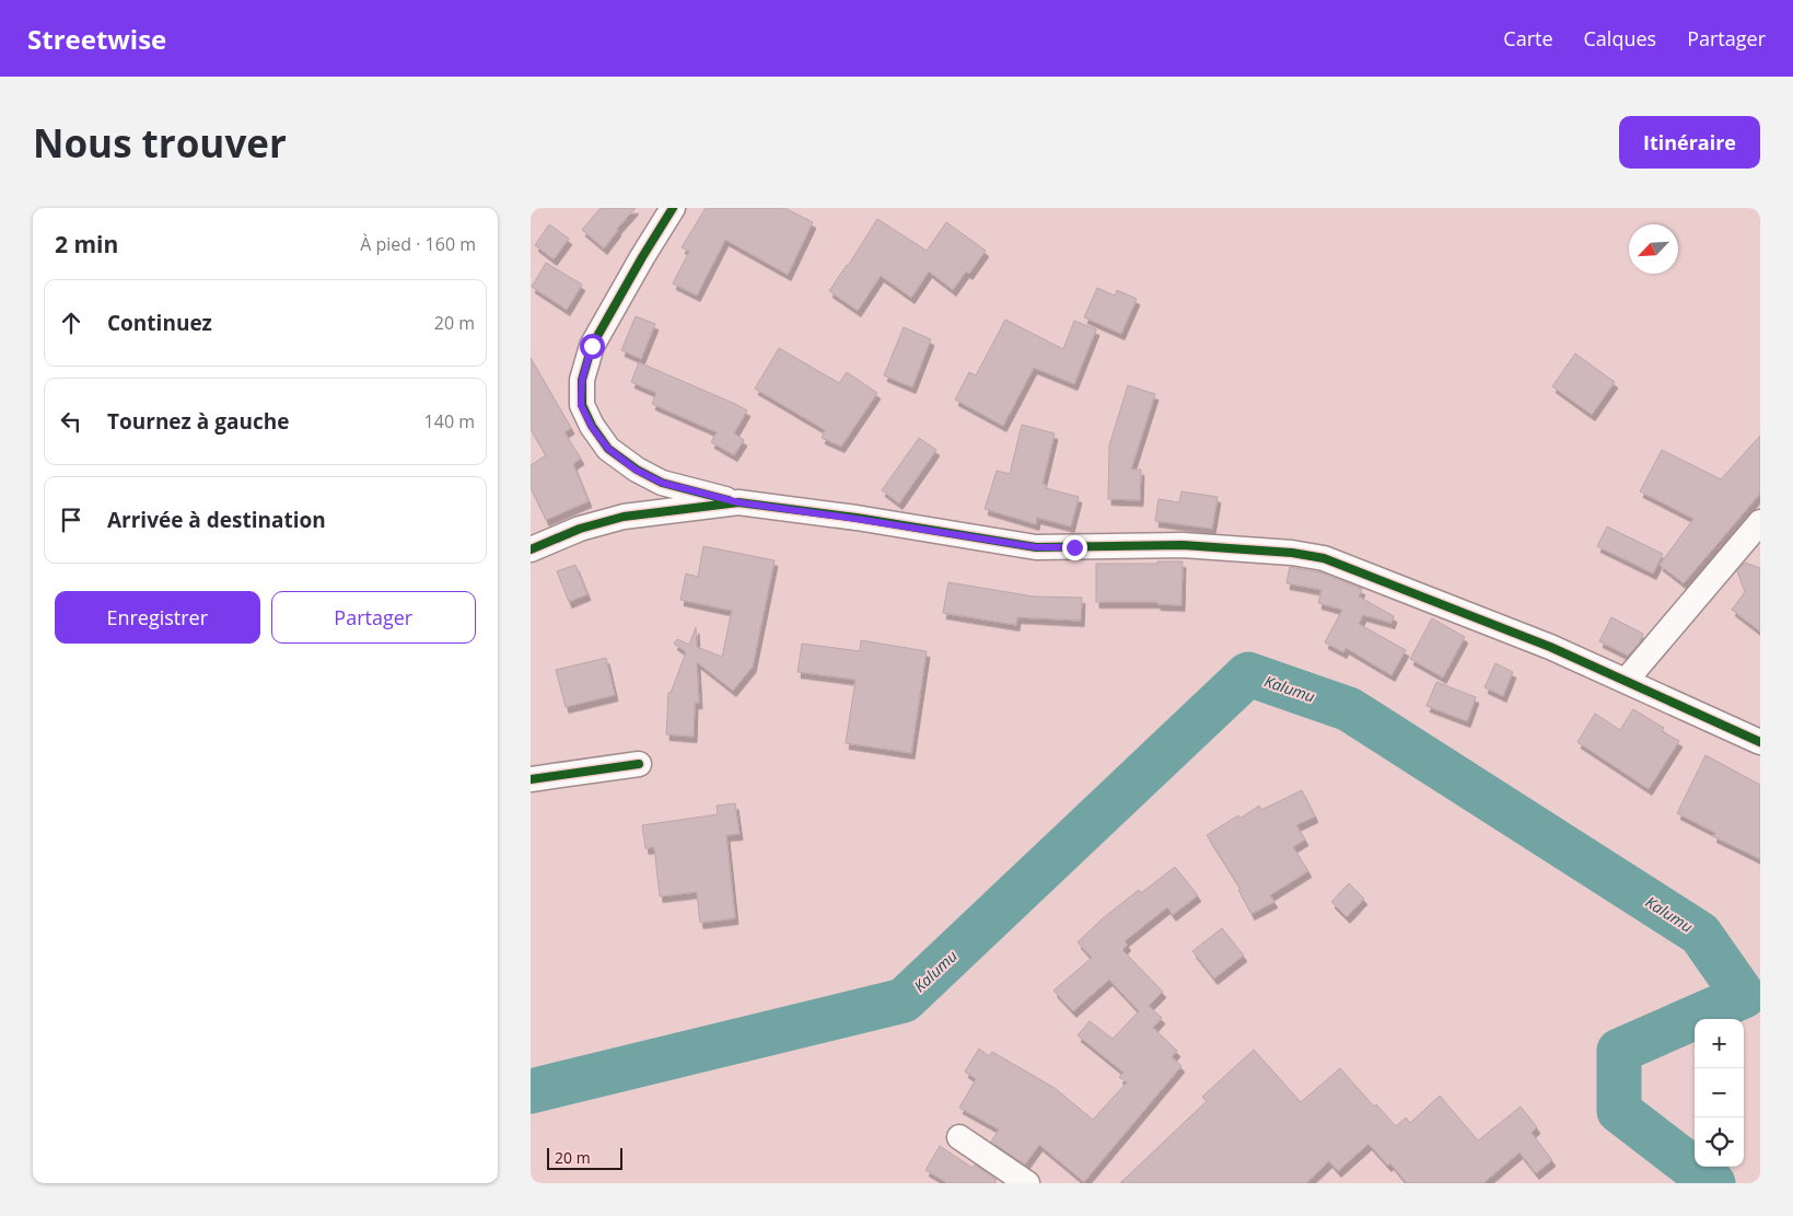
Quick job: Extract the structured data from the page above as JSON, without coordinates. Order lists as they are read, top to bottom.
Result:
{
  "water": ["Kalumu"],
  "scale_bar": "20 m",
  "north": "bottom left",
  "page": {
    "header": "Streetwise",
    "nav": ["Carte", "Calques", "Partager"],
    "buttons": [
      "Itinéraire",
      ["Enregistrer", "Partager"]
    ],
    "title": "Nous trouver",
    "heading": ["2 min", "À pied · 160 m"],
    "list": [
      ["Continuez", "20 m"],
      ["Tournez à gauche", "140 m"],
      "Arrivée à destination"
    ],
    "map_buttons": ["+", "−"],
    "scale": "20 m"
  }
}
